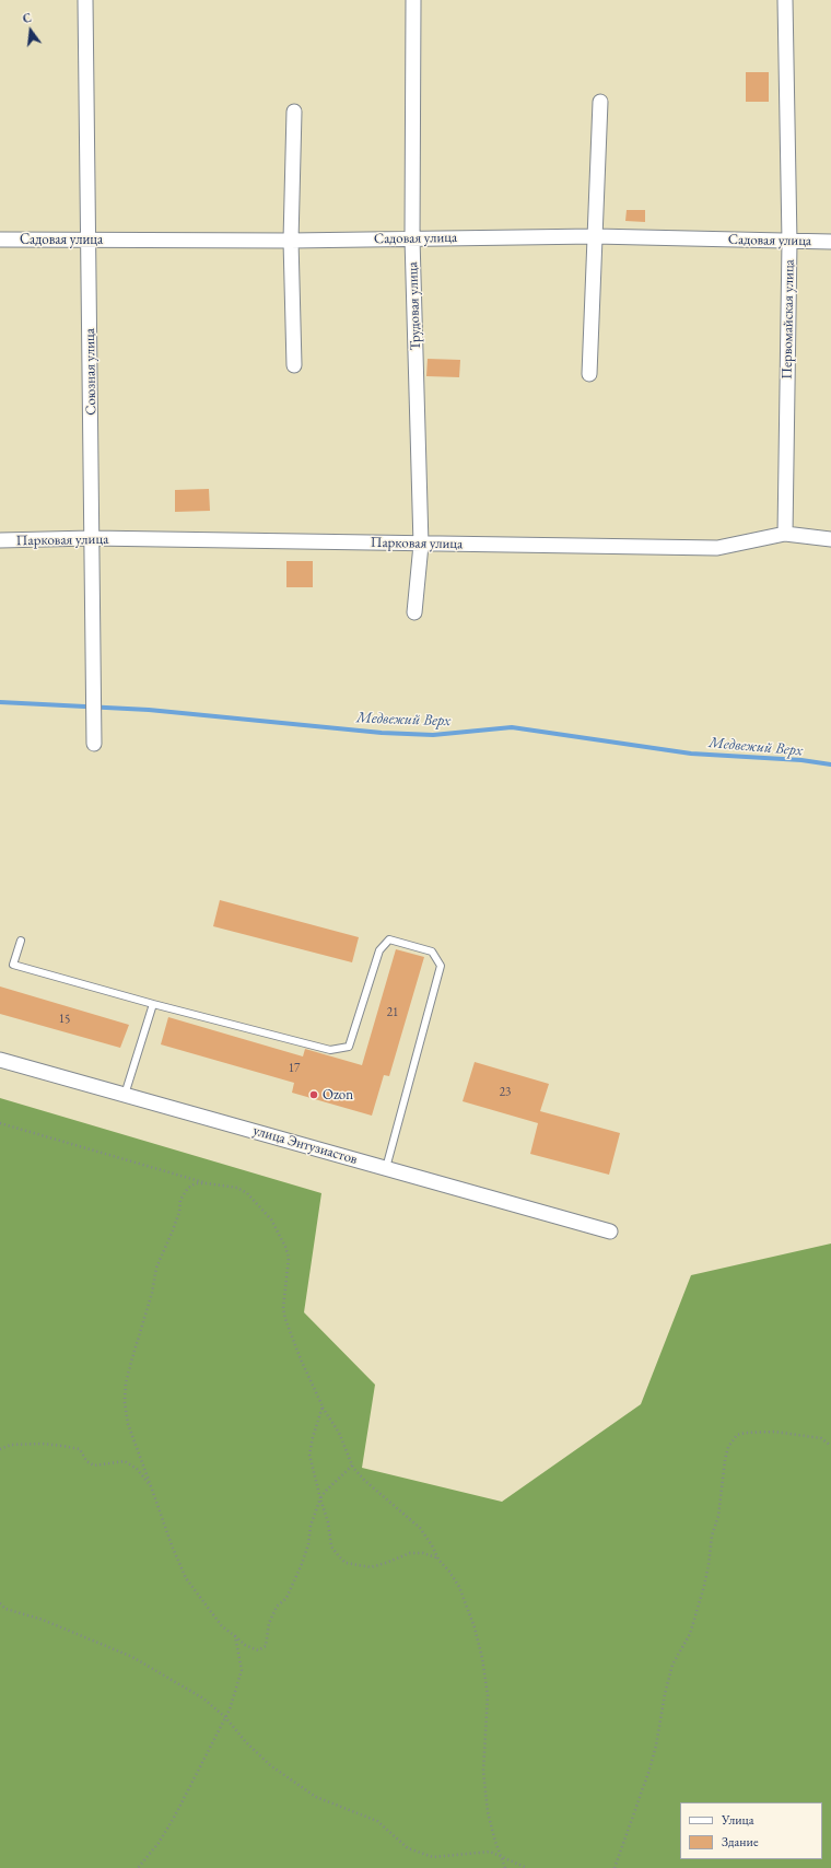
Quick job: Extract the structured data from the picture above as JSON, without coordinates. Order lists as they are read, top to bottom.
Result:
{
  "streets": {
    "street": [
      "Садовая улица",
      "Трудовая улица",
      "Первомайская улица",
      "Союзная улица",
      "Парковая улица",
      "улица Энтузиастов"
    ]
  },
  "crossings": [
    ["Садовая улица", "Трудовая улица"],
    ["Садовая улица", "Первомайская улица"],
    ["Садовая улица", "Союзная улица"],
    ["Трудовая улица", "Парковая улица"],
    ["Первомайская улица", "Парковая улица"],
    ["Союзная улица", "Парковая улица"]
  ],
  "water": ["Медвежий Верх"],
  "places": ["Ozon"],
  "house_numbers": [
    "21",
    "15",
    "17",
    "23"
  ],
  "legend": ["Улица", "Здание"],
  "north": "top"
}
